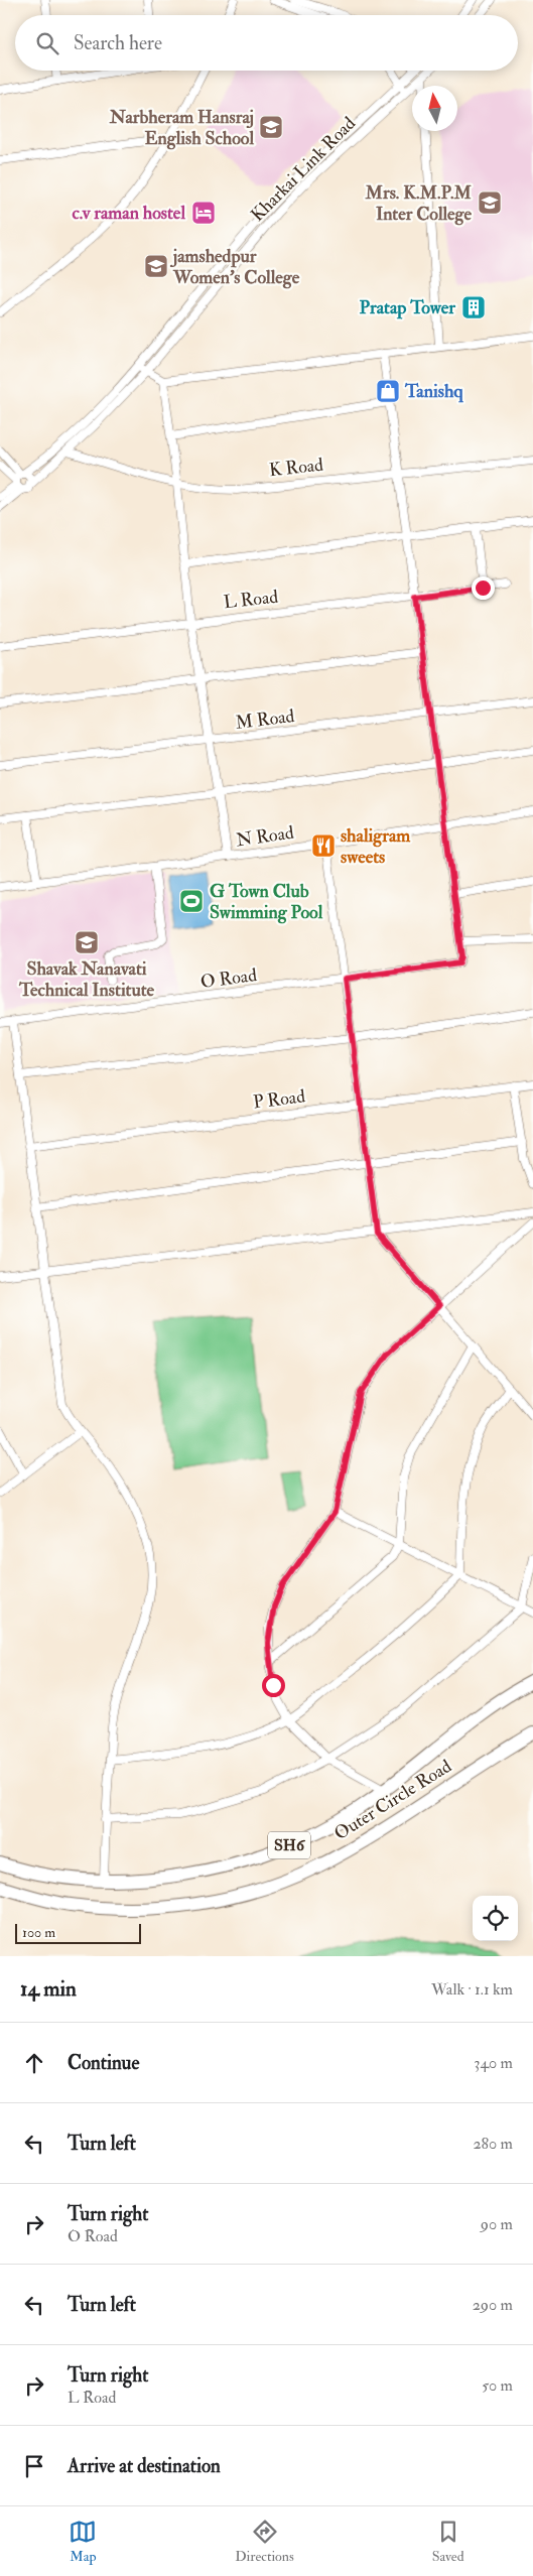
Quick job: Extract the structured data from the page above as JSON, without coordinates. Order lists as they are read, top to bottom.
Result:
{
  "streets": {
    "main road": ["Outer Circle Road", "SH6"],
    "street": [
      "Kharkai Link Road",
      "K Road",
      "L Road",
      "M Road",
      "N Road",
      "O Road",
      "P Road"
    ]
  },
  "crossings": [
    ["Kharkai Link Road", "K Road"]
  ],
  "places": {
    "school or university": [
      "Narbheram Hansraj English School",
      "Mrs. K.M.P.M Inter College",
      "jamshedpur Women's College",
      "Shavak Nanavati Technical Institute"
    ],
    "hotel": ["c.v raman hostel"],
    "building": ["Pratap Tower"],
    "shop": ["Tanishq"],
    "restaurant": ["shaligram sweets"],
    "sports": ["G Town Club Swimming Pool"]
  },
  "scale_bar": "100 m",
  "north": "top",
  "page": {
    "search": "Search here",
    "scale": "100 m",
    "heading": ["14 min", "Walk · 1.1 km"],
    "list": [
      ["Continue", "340 m"],
      ["Turn left", "280 m"],
      ["Turn right", "O Road", "90 m"],
      ["Turn left", "290 m"],
      ["Turn right", "L Road", "50 m"],
      "Arrive at destination"
    ],
    "nav": ["Map", "Directions", "Saved"]
  }
}
